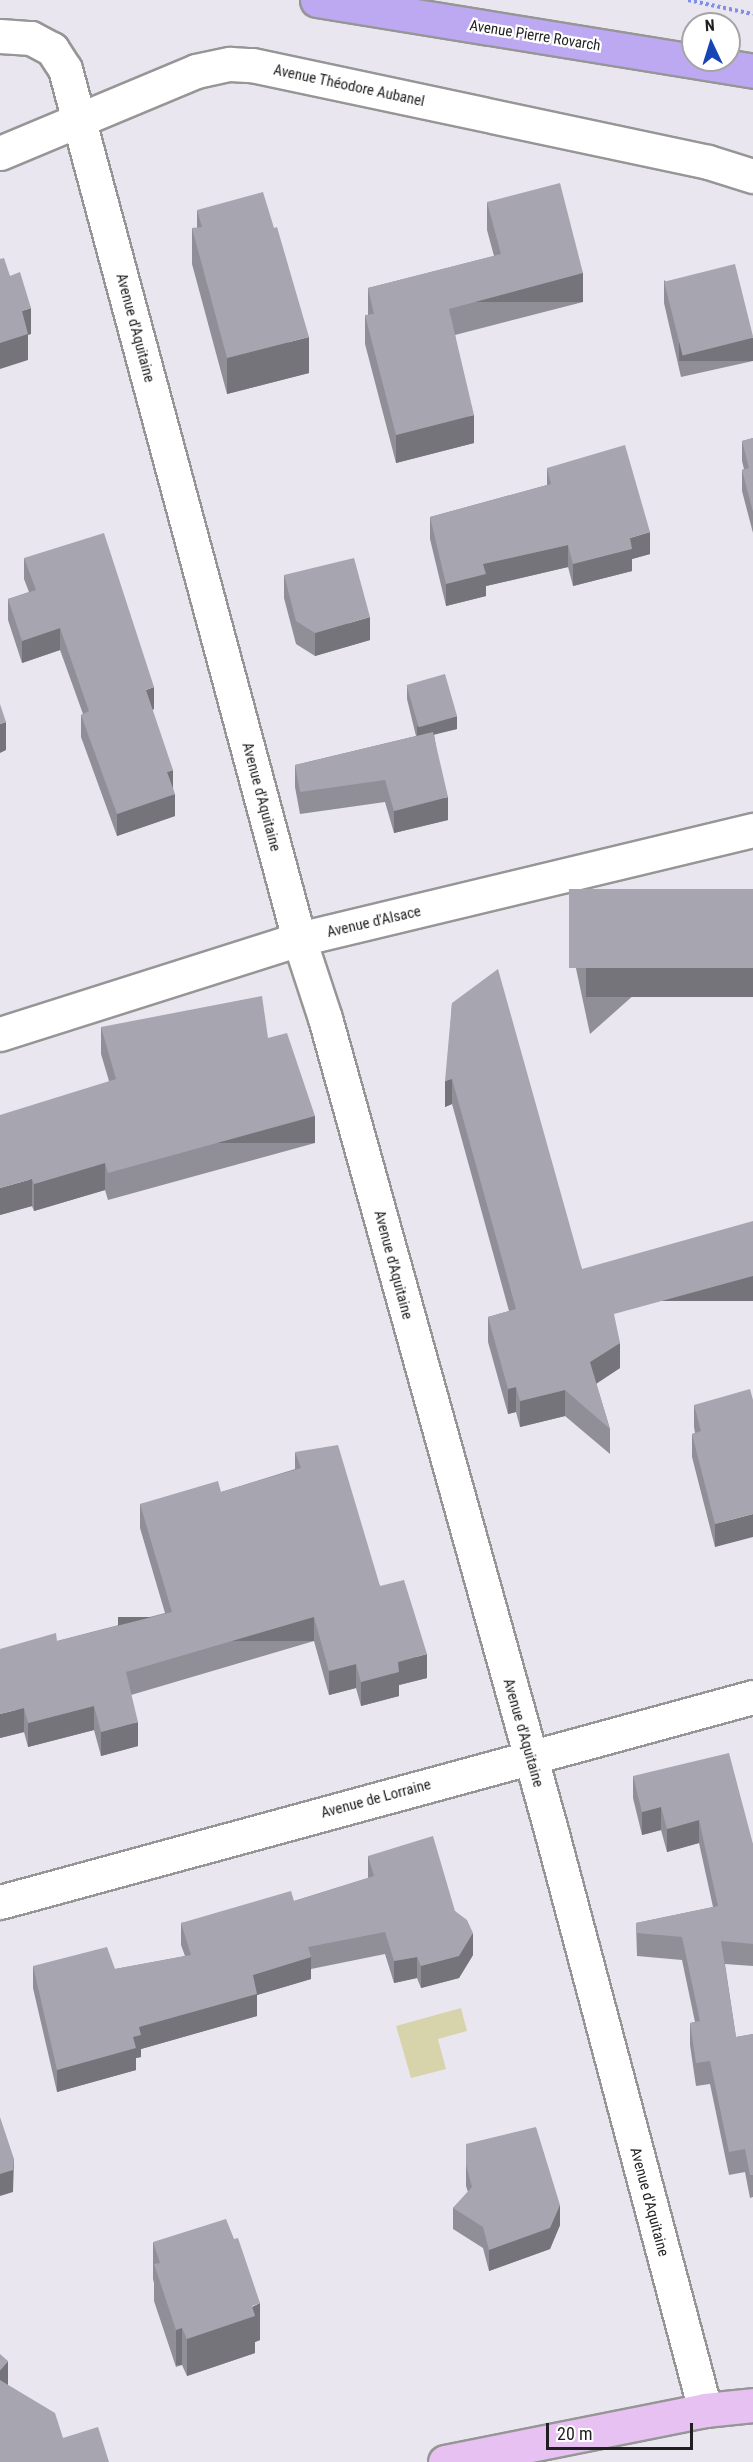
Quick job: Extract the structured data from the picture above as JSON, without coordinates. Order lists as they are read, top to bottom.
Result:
{
  "streets": {
    "main road": ["Avenue Pierre Rovarch"],
    "street": [
      "Avenue Théodore Aubanel",
      "Avenue d'Aquitaine",
      "Avenue d'Alsace",
      "Avenue de Lorraine"
    ]
  },
  "crossings": [
    ["Avenue Théodore Aubanel", "Avenue d'Aquitaine"],
    ["Avenue d'Aquitaine", "Avenue d'Alsace"],
    ["Avenue d'Aquitaine", "Avenue de Lorraine"]
  ],
  "scale_bar": "20 m",
  "north": "top"
}
